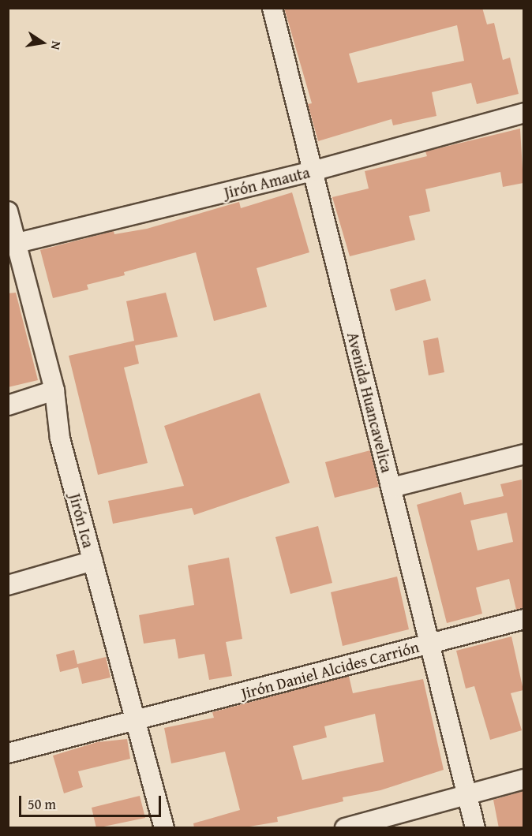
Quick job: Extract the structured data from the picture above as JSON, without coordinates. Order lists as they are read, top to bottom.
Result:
{
  "streets": {
    "street": [
      "Jirón Amauta",
      "Avenida Huancavelica",
      "Jirón Ica",
      "Jirón Daniel Alcides Carrión"
    ]
  },
  "crossings": [
    ["Jirón Amauta", "Avenida Huancavelica"],
    ["Jirón Amauta", "Jirón Ica"],
    ["Avenida Huancavelica", "Jirón Daniel Alcides Carrión"],
    ["Jirón Ica", "Jirón Daniel Alcides Carrión"]
  ],
  "scale_bar": "50 m",
  "north": "right"
}
